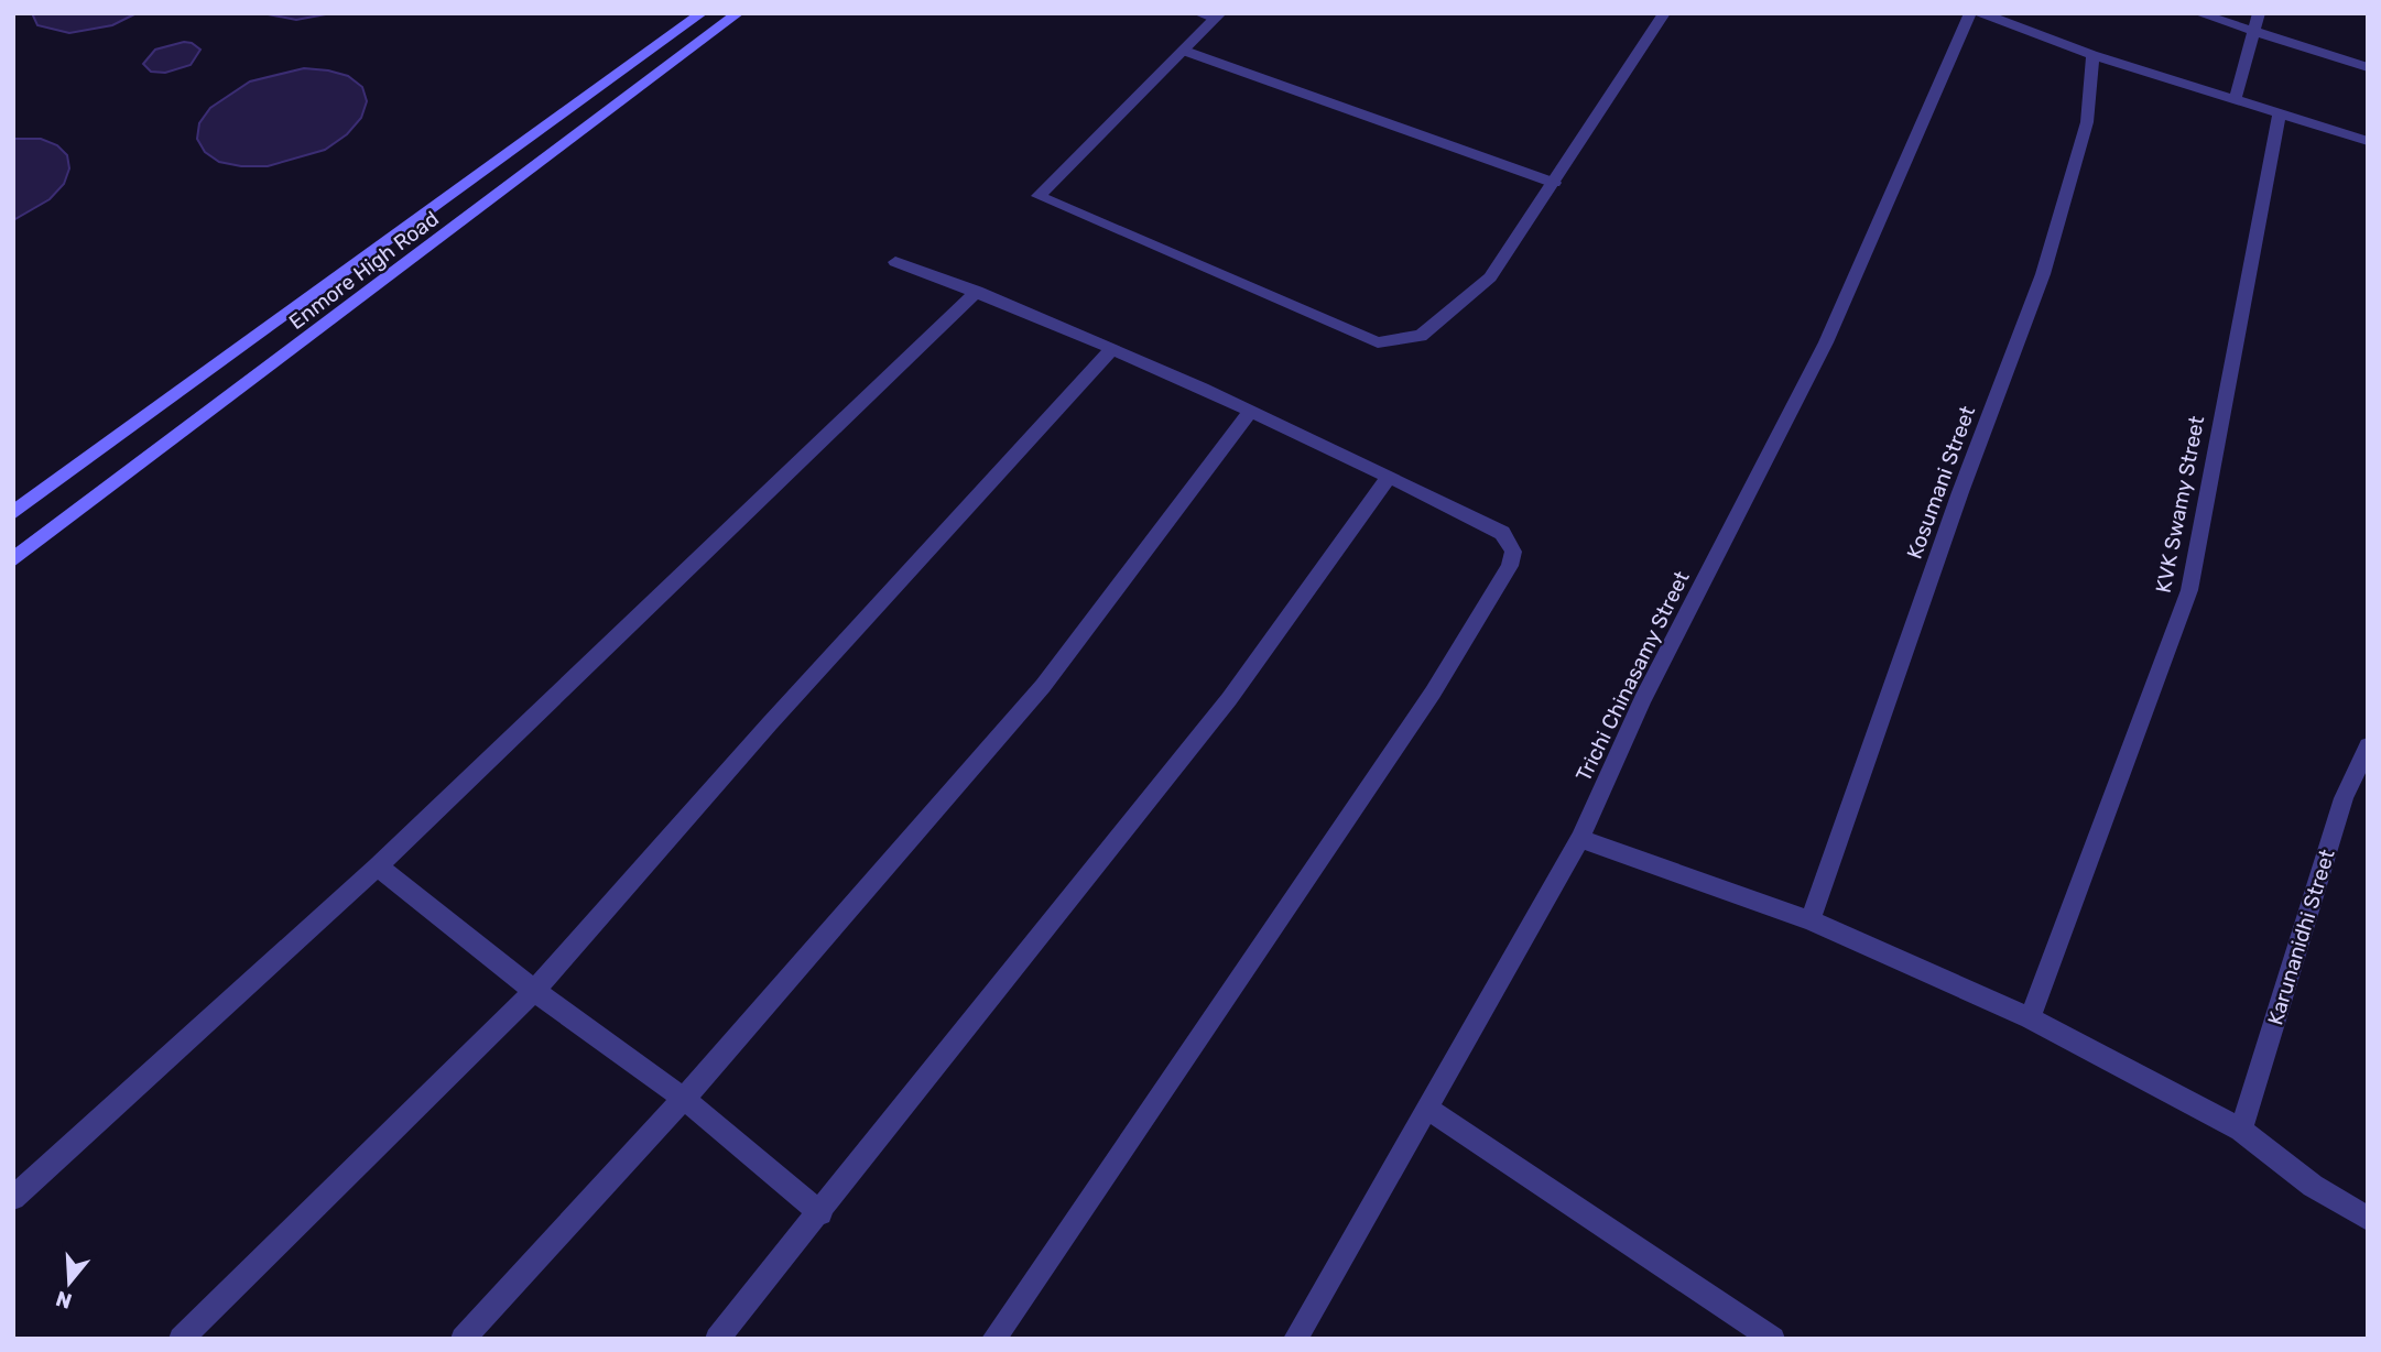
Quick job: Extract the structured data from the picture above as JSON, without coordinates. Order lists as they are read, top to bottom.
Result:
{
  "streets": {
    "main road": ["Enmore High Road"],
    "street": [
      "Kosumani Street",
      "KVK Swamy Street",
      "Trichi Chinasamy Street",
      "Karunanidhi Street"
    ]
  },
  "north": "bottom"
}
